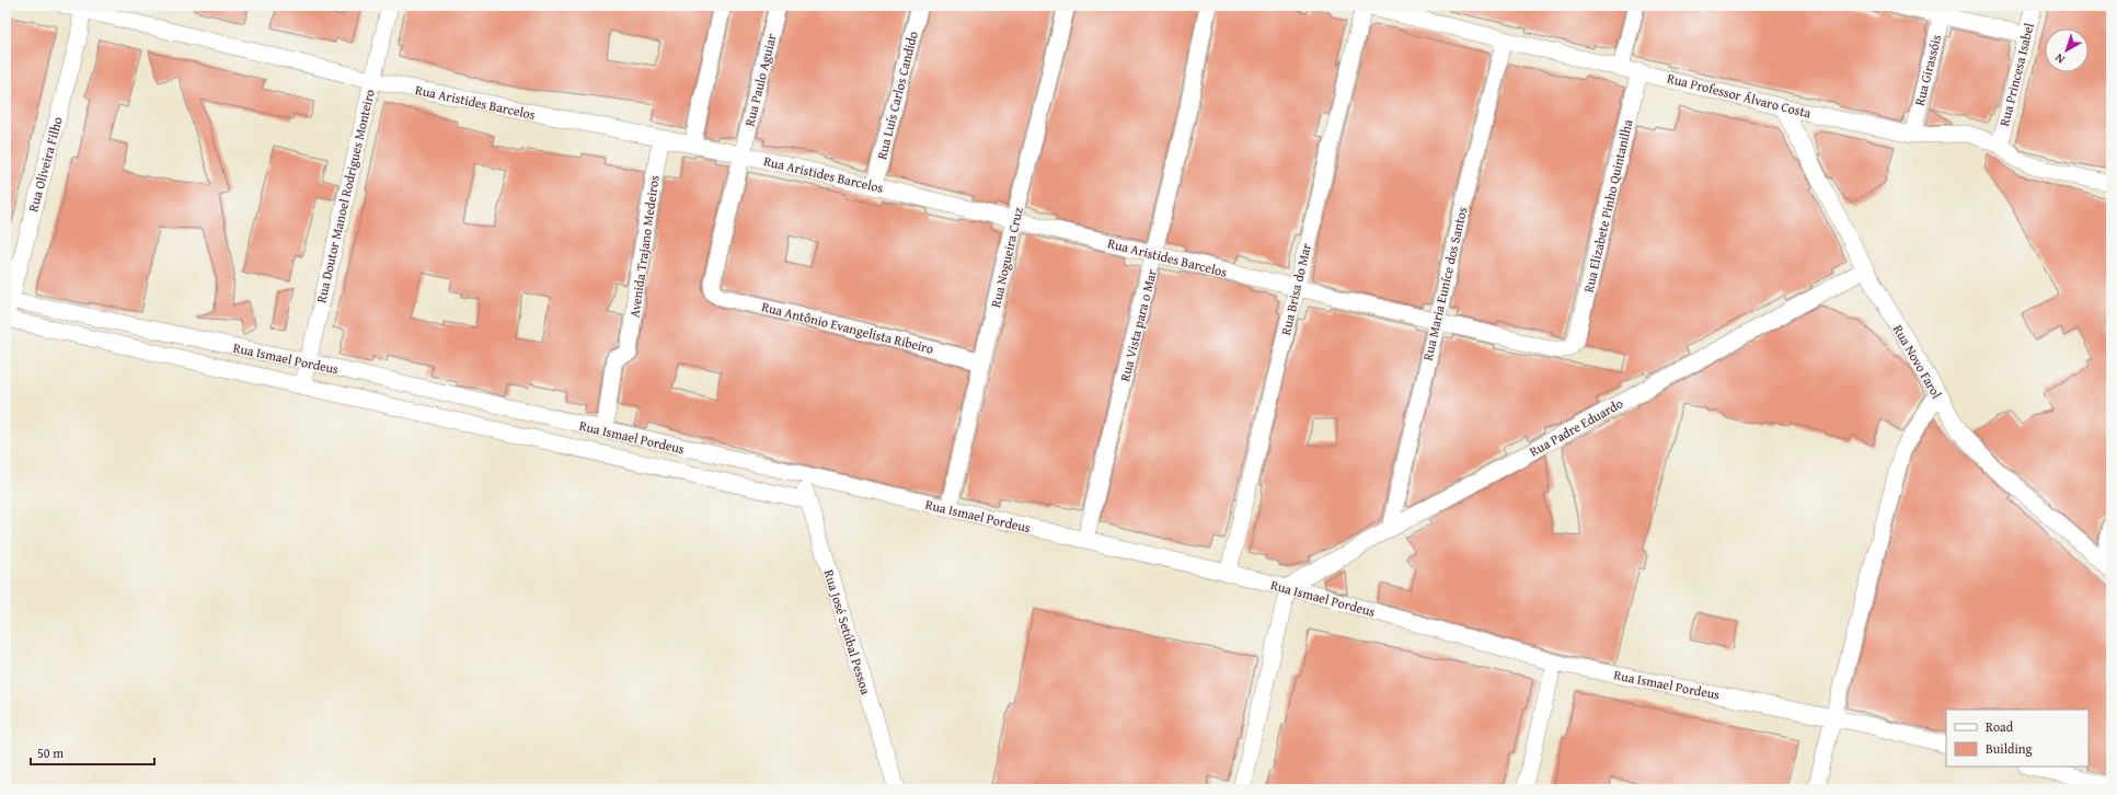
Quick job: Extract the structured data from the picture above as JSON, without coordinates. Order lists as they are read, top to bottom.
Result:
{
  "streets": {
    "street": [
      "Rua Girassóis",
      "Rua Princesa Isabel",
      "Rua Paulo Aguiar",
      "Rua Luís Carlos Candido",
      "Rua Professor Álvaro Costa",
      "Rua Aristides Barcelos",
      "Rua Oliveira Filho",
      "Rua Doutor Manoel Rodrigues Monteiro",
      "Rua Elizabete Pinho Quintanilha",
      "Avenida Trajano Medeiros",
      "Rua Nogueira Cruz",
      "Rua Maria Euníce dos Santos",
      "Rua Brisa do Mar",
      "Rua Vista para o Mar",
      "Rua Antônio Evangelista Ribeiro",
      "Rua Ismael Pordeus",
      "Rua Novo Farol",
      "Rua Padre Eduardo",
      "Rua José Setúbal Pessoa"
    ]
  },
  "crossings": [
    ["Rua Girassóis", "Rua Professor Álvaro Costa"],
    ["Rua Princesa Isabel", "Rua Professor Álvaro Costa"],
    ["Rua Paulo Aguiar", "Rua Aristides Barcelos"],
    ["Rua Paulo Aguiar", "Rua Antônio Evangelista Ribeiro"],
    ["Rua Luís Carlos Candido", "Rua Aristides Barcelos"],
    ["Rua Professor Álvaro Costa", "Rua Elizabete Pinho Quintanilha"],
    ["Rua Professor Álvaro Costa", "Rua Maria Euníce dos Santos"],
    ["Rua Professor Álvaro Costa", "Rua Brisa do Mar"],
    ["Rua Professor Álvaro Costa", "Rua Novo Farol"],
    ["Rua Aristides Barcelos", "Rua Oliveira Filho"],
    ["Rua Aristides Barcelos", "Rua Doutor Manoel Rodrigues Monteiro"],
    ["Rua Aristides Barcelos", "Rua Elizabete Pinho Quintanilha"],
    ["Rua Aristides Barcelos", "Avenida Trajano Medeiros"],
    ["Rua Aristides Barcelos", "Rua Nogueira Cruz"],
    ["Rua Aristides Barcelos", "Rua Maria Euníce dos Santos"],
    ["Rua Aristides Barcelos", "Rua Brisa do Mar"],
    ["Rua Aristides Barcelos", "Rua Vista para o Mar"],
    ["Rua Oliveira Filho", "Rua Ismael Pordeus"],
    ["Rua Doutor Manoel Rodrigues Monteiro", "Rua Ismael Pordeus"],
    ["Avenida Trajano Medeiros", "Rua Ismael Pordeus"],
    ["Rua Nogueira Cruz", "Rua Antônio Evangelista Ribeiro"],
    ["Rua Nogueira Cruz", "Rua Ismael Pordeus"],
    ["Rua Maria Euníce dos Santos", "Rua Padre Eduardo"],
    ["Rua Brisa do Mar", "Rua Ismael Pordeus"],
    ["Rua Vista para o Mar", "Rua Ismael Pordeus"],
    ["Rua Ismael Pordeus", "Rua Padre Eduardo"],
    ["Rua Ismael Pordeus", "Rua José Setúbal Pessoa"],
    ["Rua Novo Farol", "Rua Padre Eduardo"]
  ],
  "legend": ["Road", "Building"],
  "scale_bar": "50 m",
  "north": "bottom left"
}
